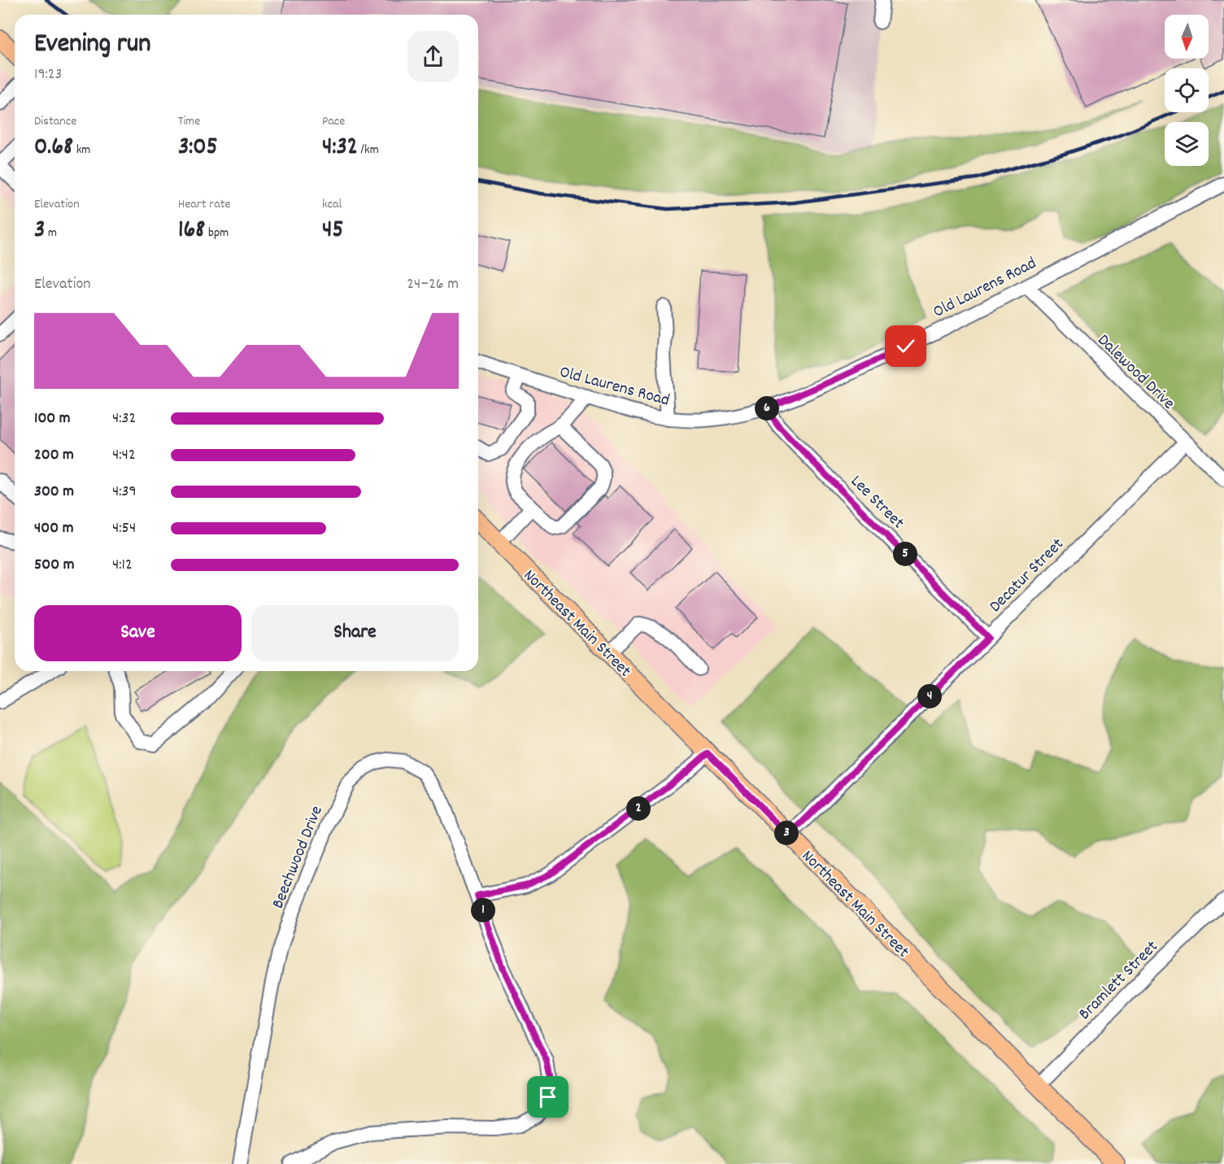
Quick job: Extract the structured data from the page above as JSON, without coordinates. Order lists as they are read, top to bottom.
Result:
{
  "streets": {
    "main road": ["Northeast Main Street"],
    "street": [
      "Old Laurens Road",
      "Dalewood Drive",
      "Lee Street",
      "Decatur Street",
      "Beechwood Drive",
      "Bramlett Street"
    ]
  },
  "crossings": [
    ["Old Laurens Road", "Dalewood Drive"],
    ["Old Laurens Road", "Lee Street"],
    ["Dalewood Drive", "Decatur Street"],
    ["Lee Street", "Decatur Street"],
    ["Decatur Street", "Northeast Main Street"],
    ["Northeast Main Street", "Bramlett Street"]
  ],
  "north": "bottom",
  "page": {
    "heading": ["Evening run", "19:23"],
    "stats": [
      ["Distance", "0.68 km"],
      ["Time", "3:05"],
      ["Pace", "4:32 /km"],
      ["Elevation", "3 m"],
      ["Heart rate", "168 bpm"],
      ["kcal", "45"]
    ],
    "chart": ["Elevation", "24–26 m"],
    "pins": [
      "6",
      "5",
      "4",
      "2",
      "3",
      "1"
    ],
    "list": [
      {
        "name": "100 m",
        "note": "4:32"
      },
      {
        "name": "200 m",
        "note": "4:42"
      },
      {
        "name": "300 m",
        "note": "4:39"
      },
      {
        "name": "400 m",
        "note": "4:54"
      },
      {
        "name": "500 m",
        "note": "4:12"
      }
    ],
    "buttons": ["Save", "Share"]
  }
}
